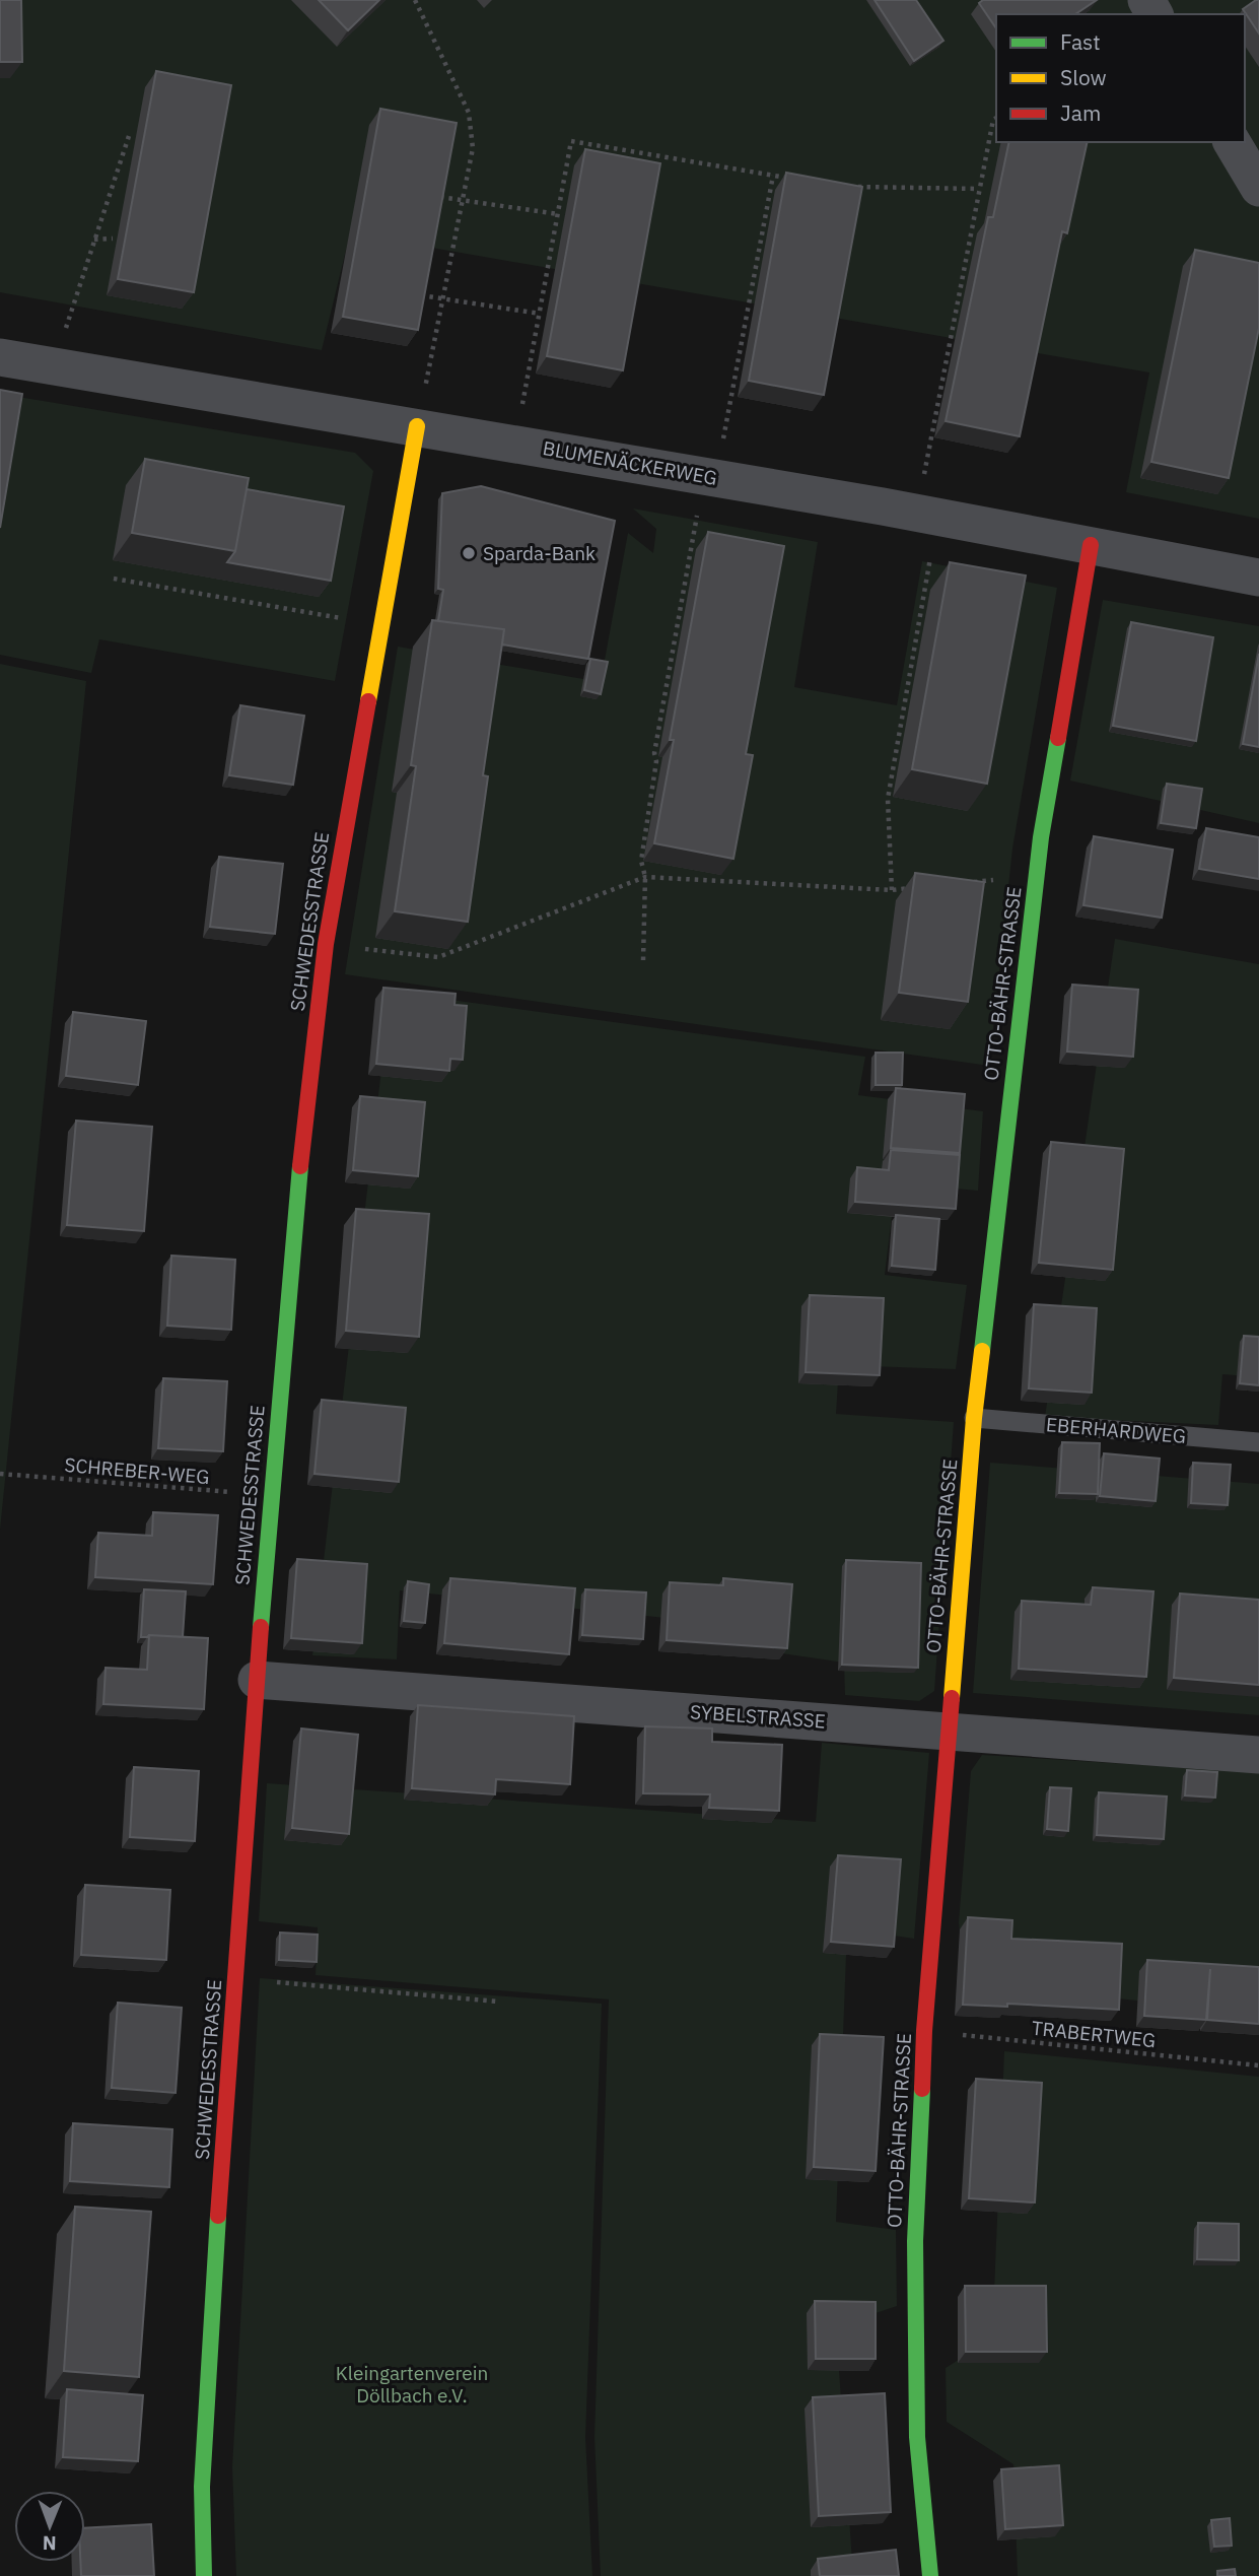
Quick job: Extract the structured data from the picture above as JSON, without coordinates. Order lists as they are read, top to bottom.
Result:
{
  "streets": {
    "street": [
      "BLUMENÄCKERWEG",
      "SCHWEDESSTRASSE",
      "OTTO-BÄHR-STRASSE",
      "SYBELSTRASSE"
    ],
    "lane": ["EBERHARDWEG"],
    "path": ["SCHREBER-WEG", "TRABERTWEG"]
  },
  "crossings": [
    ["BLUMENÄCKERWEG", "SCHWEDESSTRASSE"],
    ["BLUMENÄCKERWEG", "OTTO-BÄHR-STRASSE"],
    ["SCHWEDESSTRASSE", "SCHREBER-WEG"],
    ["SCHWEDESSTRASSE", "SYBELSTRASSE"],
    ["OTTO-BÄHR-STRASSE", "EBERHARDWEG"],
    ["OTTO-BÄHR-STRASSE", "SYBELSTRASSE"],
    ["OTTO-BÄHR-STRASSE", "TRABERTWEG"]
  ],
  "parks": ["Kleingartenverein Döllbach e.V."],
  "places": ["Sparda-Bank"],
  "legend": ["Fast", "Slow", "Jam"],
  "north": "bottom"
}
